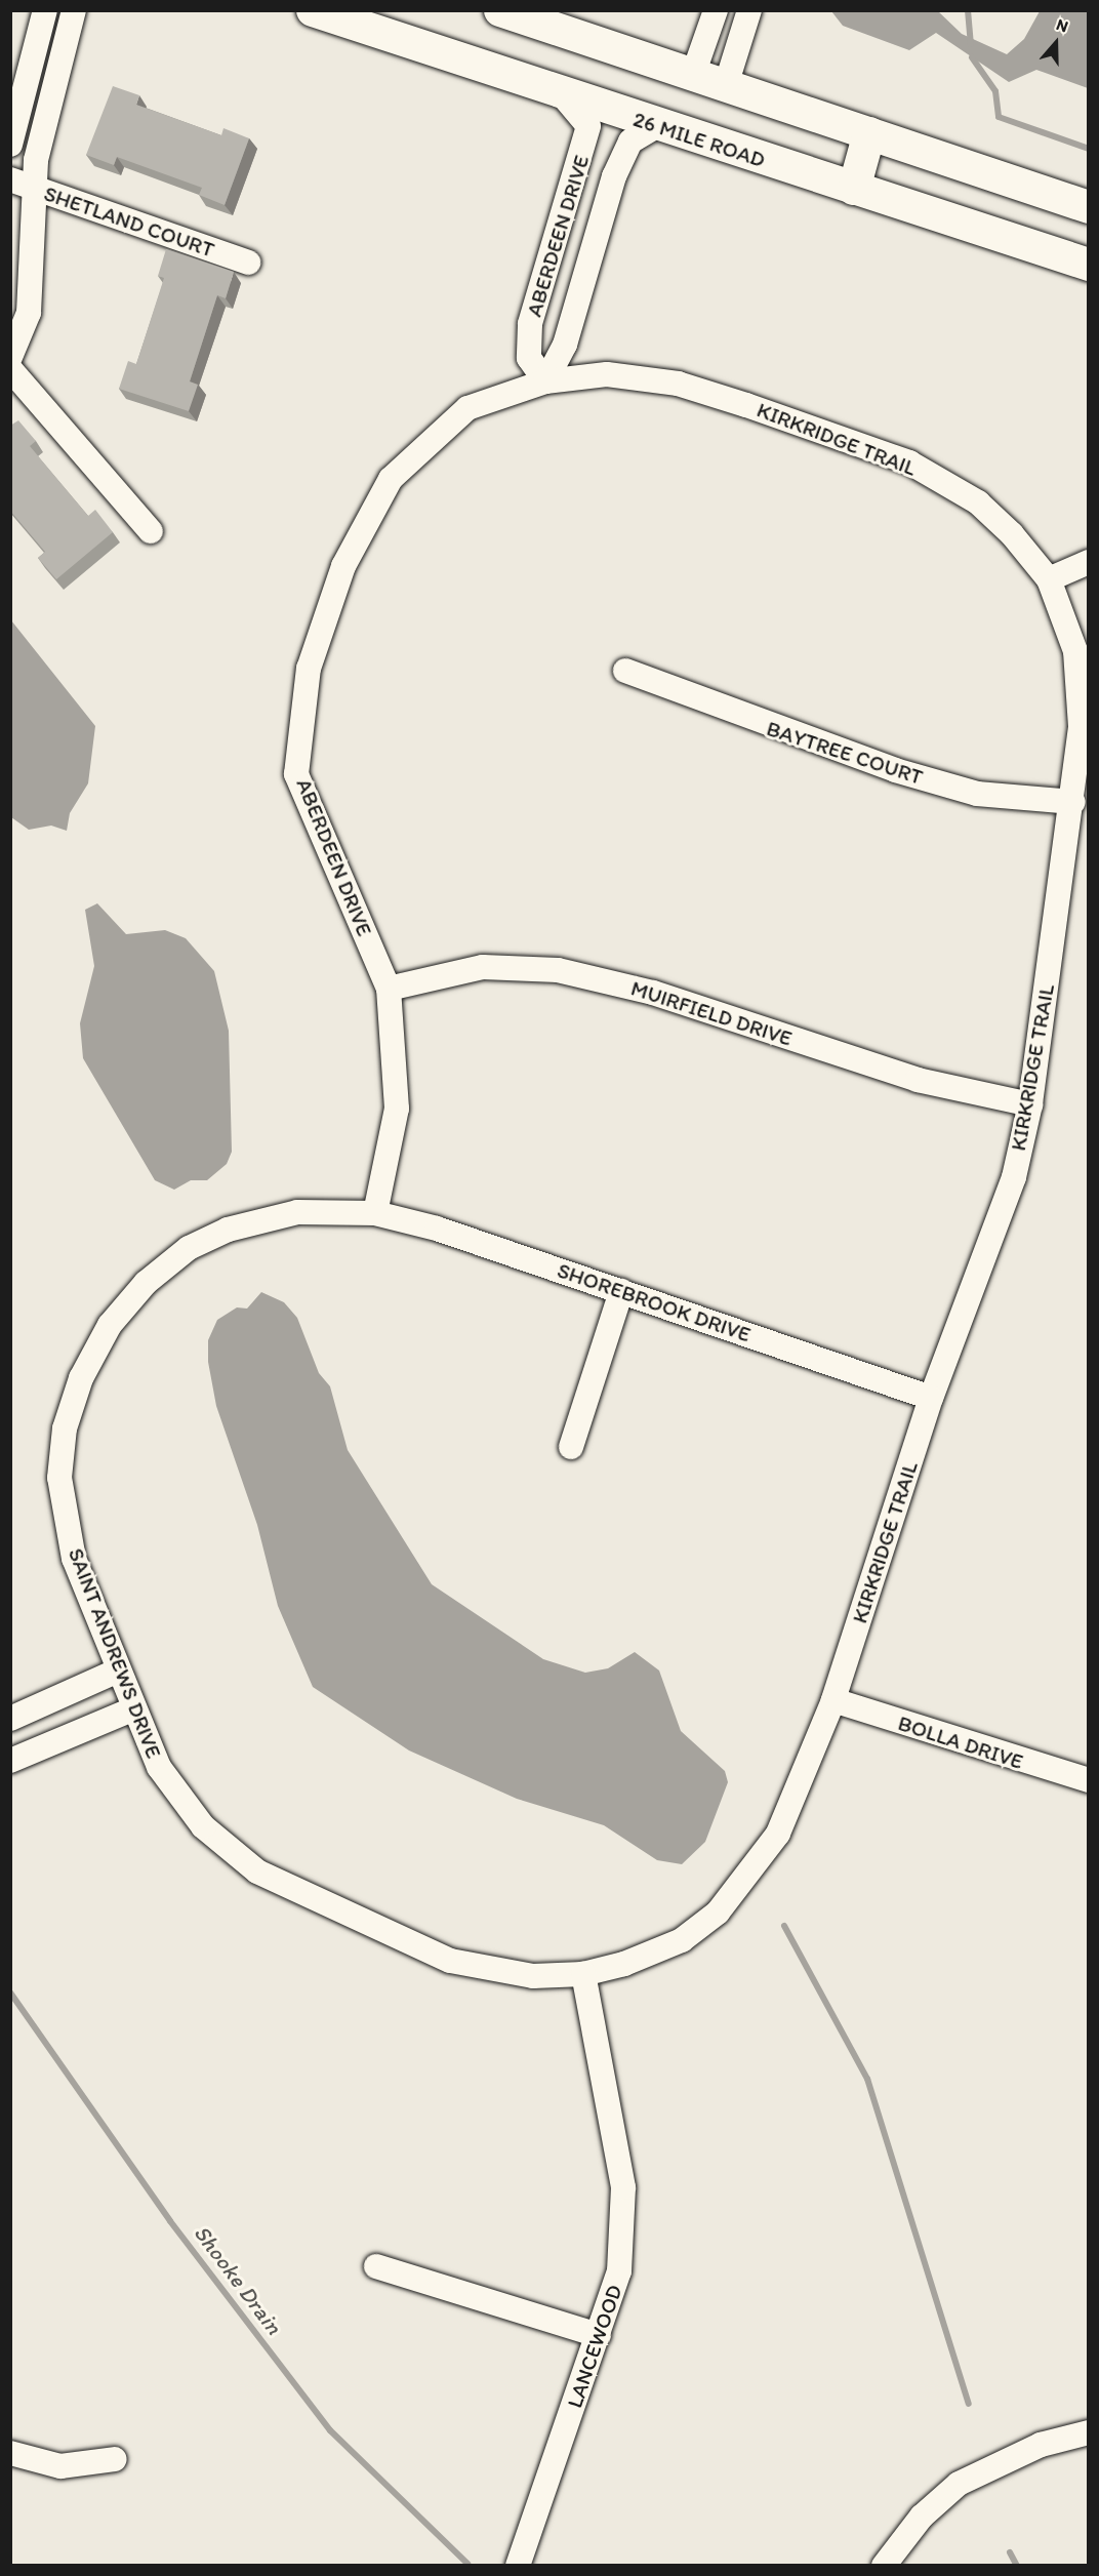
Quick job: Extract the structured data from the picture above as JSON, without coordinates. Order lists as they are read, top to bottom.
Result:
{
  "streets": {
    "main road": ["26 MILE ROAD"],
    "street": [
      "SHETLAND COURT",
      "ABERDEEN DRIVE",
      "KIRKRIDGE TRAIL",
      "BAYTREE COURT",
      "MUIRFIELD DRIVE",
      "SHOREBROOK DRIVE",
      "SAINT ANDREWS DRIVE",
      "BOLLA DRIVE",
      "LANCEWOOD"
    ]
  },
  "crossings": [
    ["26 MILE ROAD", "ABERDEEN DRIVE"],
    ["ABERDEEN DRIVE", "KIRKRIDGE TRAIL"],
    ["ABERDEEN DRIVE", "MUIRFIELD DRIVE"],
    ["ABERDEEN DRIVE", "SHOREBROOK DRIVE"],
    ["ABERDEEN DRIVE", "SAINT ANDREWS DRIVE"],
    ["KIRKRIDGE TRAIL", "BAYTREE COURT"],
    ["KIRKRIDGE TRAIL", "MUIRFIELD DRIVE"],
    ["KIRKRIDGE TRAIL", "SHOREBROOK DRIVE"],
    ["KIRKRIDGE TRAIL", "SAINT ANDREWS DRIVE"],
    ["KIRKRIDGE TRAIL", "BOLLA DRIVE"],
    ["KIRKRIDGE TRAIL", "LANCEWOOD"],
    ["SHOREBROOK DRIVE", "SAINT ANDREWS DRIVE"],
    ["SAINT ANDREWS DRIVE", "LANCEWOOD"]
  ],
  "water": ["Shooke Drain"],
  "north": "top"
}
